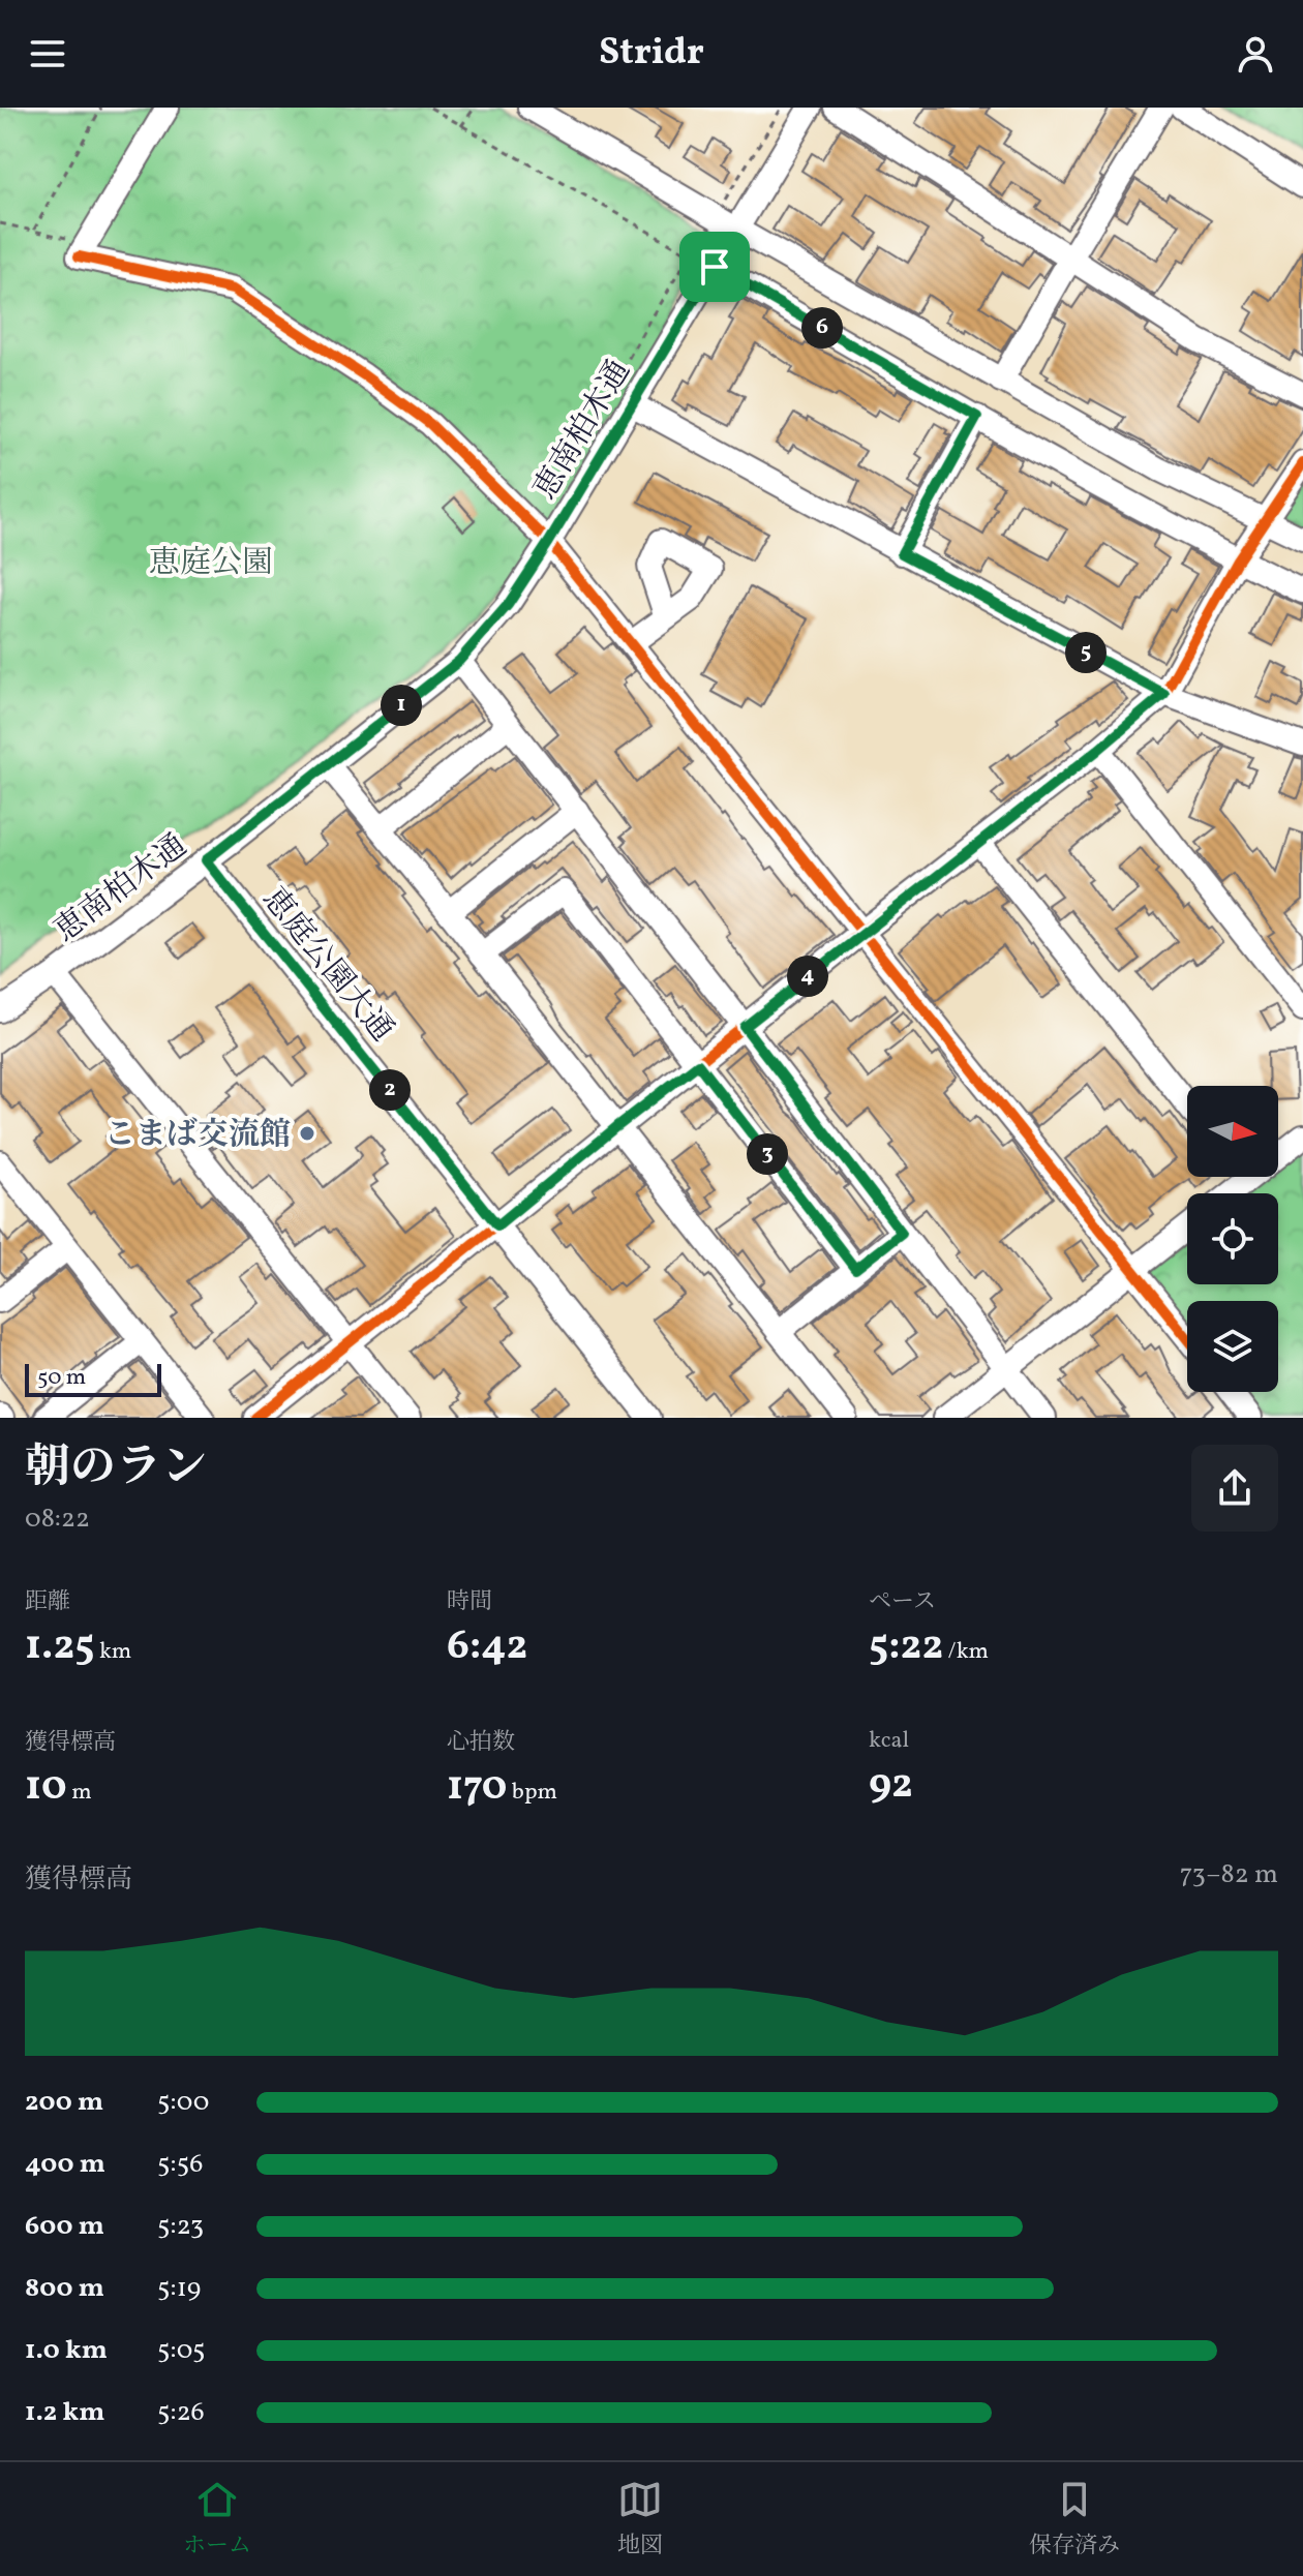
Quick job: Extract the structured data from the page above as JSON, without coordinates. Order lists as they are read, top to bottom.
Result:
{
  "streets": {
    "street": ["恵南柏木通", "恵庭公園大通"]
  },
  "crossings": [
    ["恵南柏木通", "恵庭公園大通"]
  ],
  "parks": ["恵庭公園"],
  "places": ["こまば交流館"],
  "scale_bar": "50 m",
  "north": "right",
  "page": {
    "header": "Stridr",
    "pins": [
      "6",
      "5",
      "1",
      "4",
      "2",
      "3"
    ],
    "scale": "50 m",
    "heading": ["朝のラン", "08:22"],
    "stats": [
      ["距離", "1.25 km"],
      ["時間", "6:42"],
      ["ペース", "5:22 /km"],
      ["獲得標高", "10 m"],
      ["心拍数", "170 bpm"],
      ["kcal", "92"]
    ],
    "chart": ["獲得標高", "73–82 m"],
    "list": [
      {
        "name": "200 m",
        "note": "5:00"
      },
      {
        "name": "400 m",
        "note": "5:56"
      },
      {
        "name": "600 m",
        "note": "5:23"
      },
      {
        "name": "800 m",
        "note": "5:19"
      },
      {
        "name": "1.0 km",
        "note": "5:05"
      },
      {
        "name": "1.2 km",
        "note": "5:26"
      }
    ],
    "tabs": ["ホーム", "地図", "保存済み"]
  }
}
